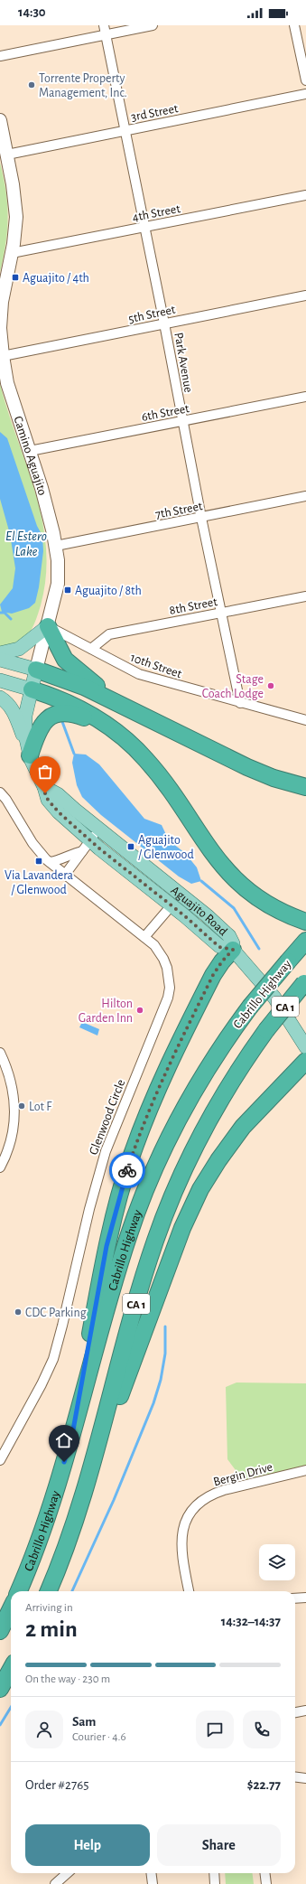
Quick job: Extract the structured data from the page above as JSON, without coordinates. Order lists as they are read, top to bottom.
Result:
{
  "streets": {
    "highway": ["Cabrillo Highway", "CA 1"],
    "main road": ["Camino Aguajito", "Aguajito Road"],
    "street": [
      "3rd Street",
      "4th Street",
      "5th Street",
      "Park Avenue",
      "6th Street",
      "7th Street",
      "8th Street",
      "10th Street",
      "Glenwood Circle",
      "Bergin Drive"
    ]
  },
  "crossings": [
    ["3rd Street", "Park Avenue"],
    ["3rd Street", "Camino Aguajito"],
    ["4th Street", "Park Avenue"],
    ["4th Street", "Camino Aguajito"],
    ["5th Street", "Park Avenue"],
    ["5th Street", "Camino Aguajito"],
    ["Park Avenue", "6th Street"],
    ["Park Avenue", "7th Street"],
    ["Park Avenue", "8th Street"],
    ["Park Avenue", "10th Street"],
    ["6th Street", "Camino Aguajito"],
    ["Camino Aguajito", "7th Street"],
    ["Camino Aguajito", "10th Street"],
    ["Camino Aguajito", "Aguajito Road"],
    ["8th Street", "10th Street"]
  ],
  "water": ["El Estero Lake"],
  "places": {
    "other": [
      "Torrente Property Management, Inc.",
      "Stage Coach Lodge",
      "Hilton Garden Inn",
      "Lot F",
      "CDC Parking"
    ],
    "transit": [
      "Aguajito / 4th",
      "Aguajito / 8th",
      "Aguajito / Glenwood",
      "Via Lavandera / Glenwood"
    ]
  },
  "page": {
    "status": "14:30",
    "heading": ["2 min", "Arriving in", "14:32–14:37"],
    "panel": [
      "Sam",
      "Courier · 4.6",
      "Order #2765",
      "$22.77"
    ],
    "bar": "On the way · 230 m",
    "buttons": ["Help", "Share"]
  }
}
